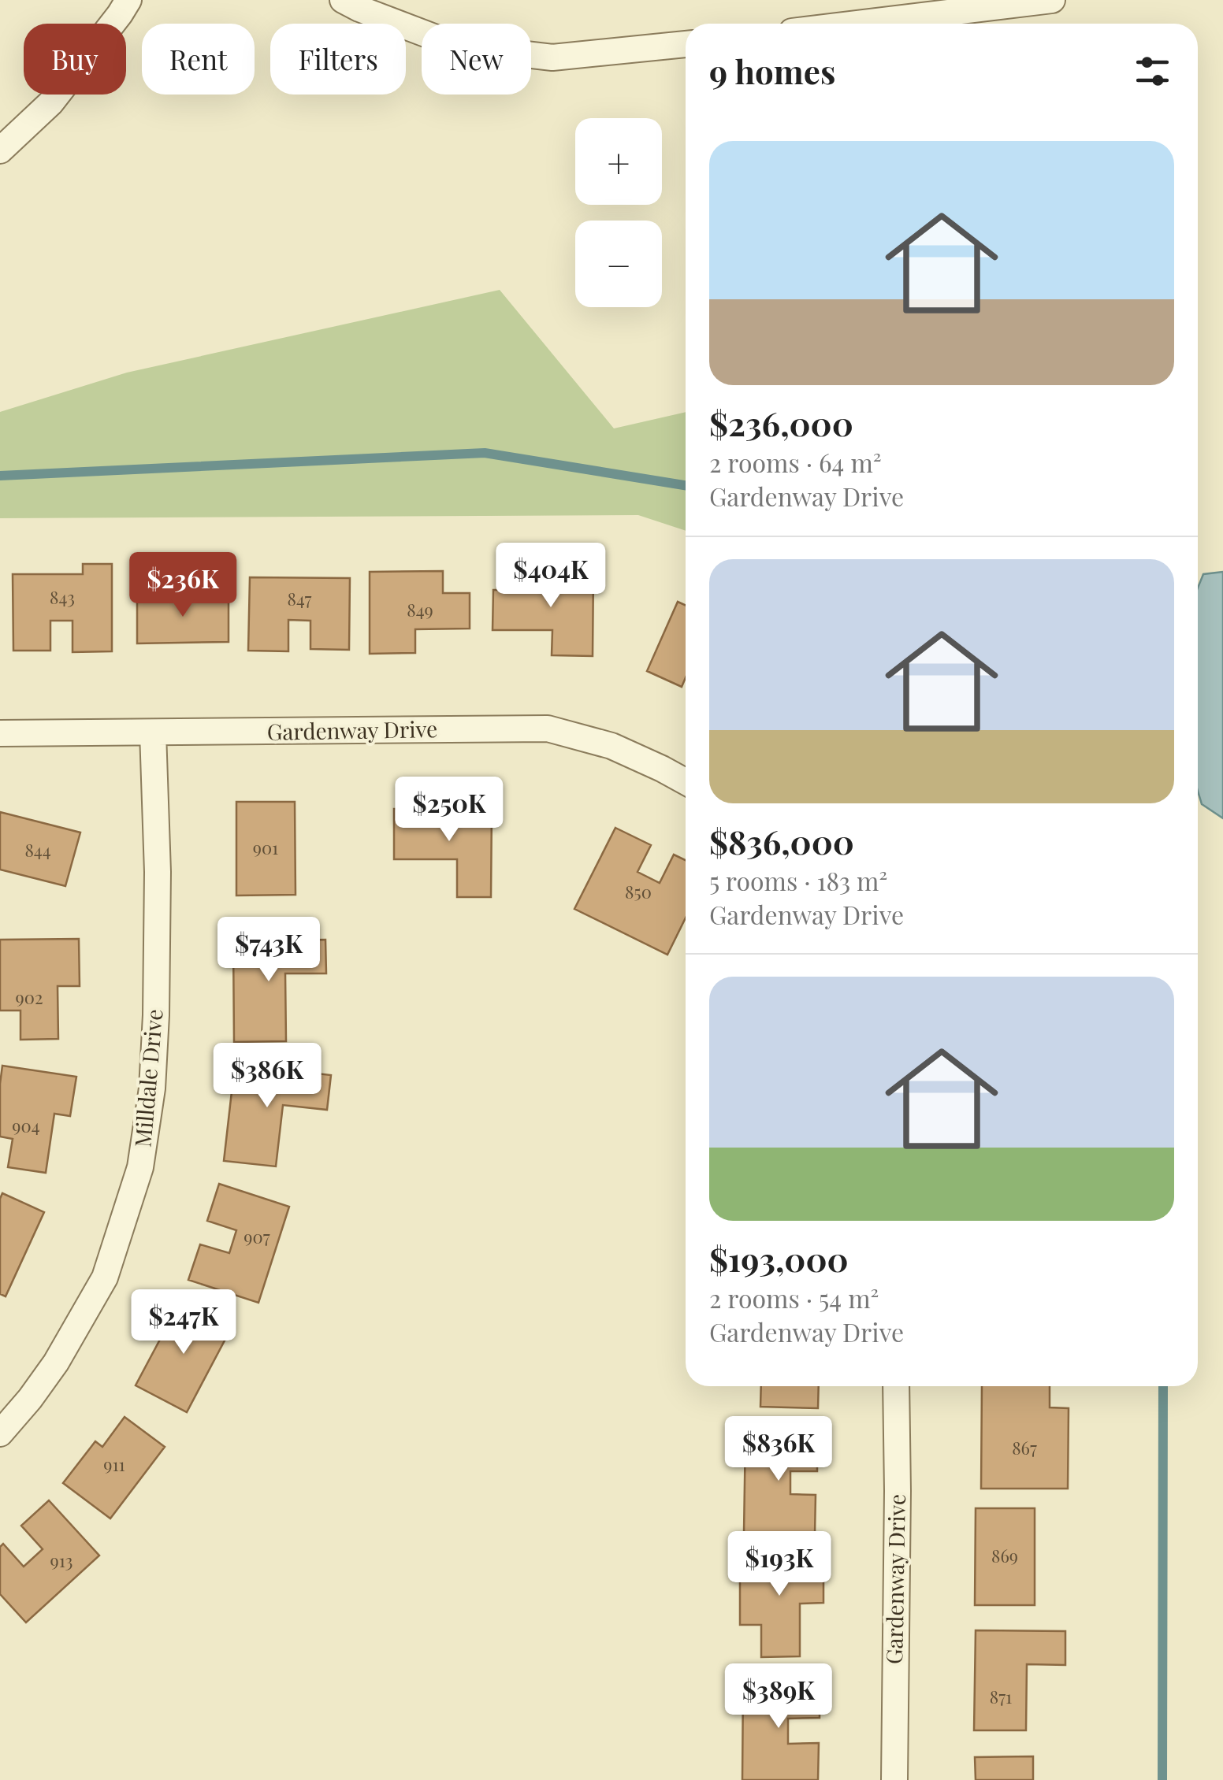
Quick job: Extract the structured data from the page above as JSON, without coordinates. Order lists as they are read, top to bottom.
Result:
{
  "streets": {
    "street": ["Gardenway Drive", "Milldale Drive"]
  },
  "crossings": [
    ["Gardenway Drive", "Milldale Drive"]
  ],
  "house_numbers": [
    "843",
    "847",
    "849",
    "901",
    "844",
    "850",
    "902",
    "904",
    "907",
    "867",
    "911",
    "869",
    "913",
    "871"
  ],
  "page": {
    "chip": [
      "Buy",
      "Rent",
      "Filters",
      "New"
    ],
    "heading": "9 homes",
    "map_buttons": ["+", "−"],
    "list": [
      {
        "name": "$236,000",
        "note": "2 rooms · 64 m² · Gardenway Drive"
      },
      {
        "name": "$836,000",
        "note": "5 rooms · 183 m² · Gardenway Drive"
      },
      {
        "name": "$193,000",
        "note": "2 rooms · 54 m² · Gardenway Drive"
      }
    ],
    "price": [
      "$404K",
      "$236K",
      "$250K",
      "$743K",
      "$386K",
      "$247K",
      "$836K",
      "$193K",
      "$389K"
    ]
  }
}
